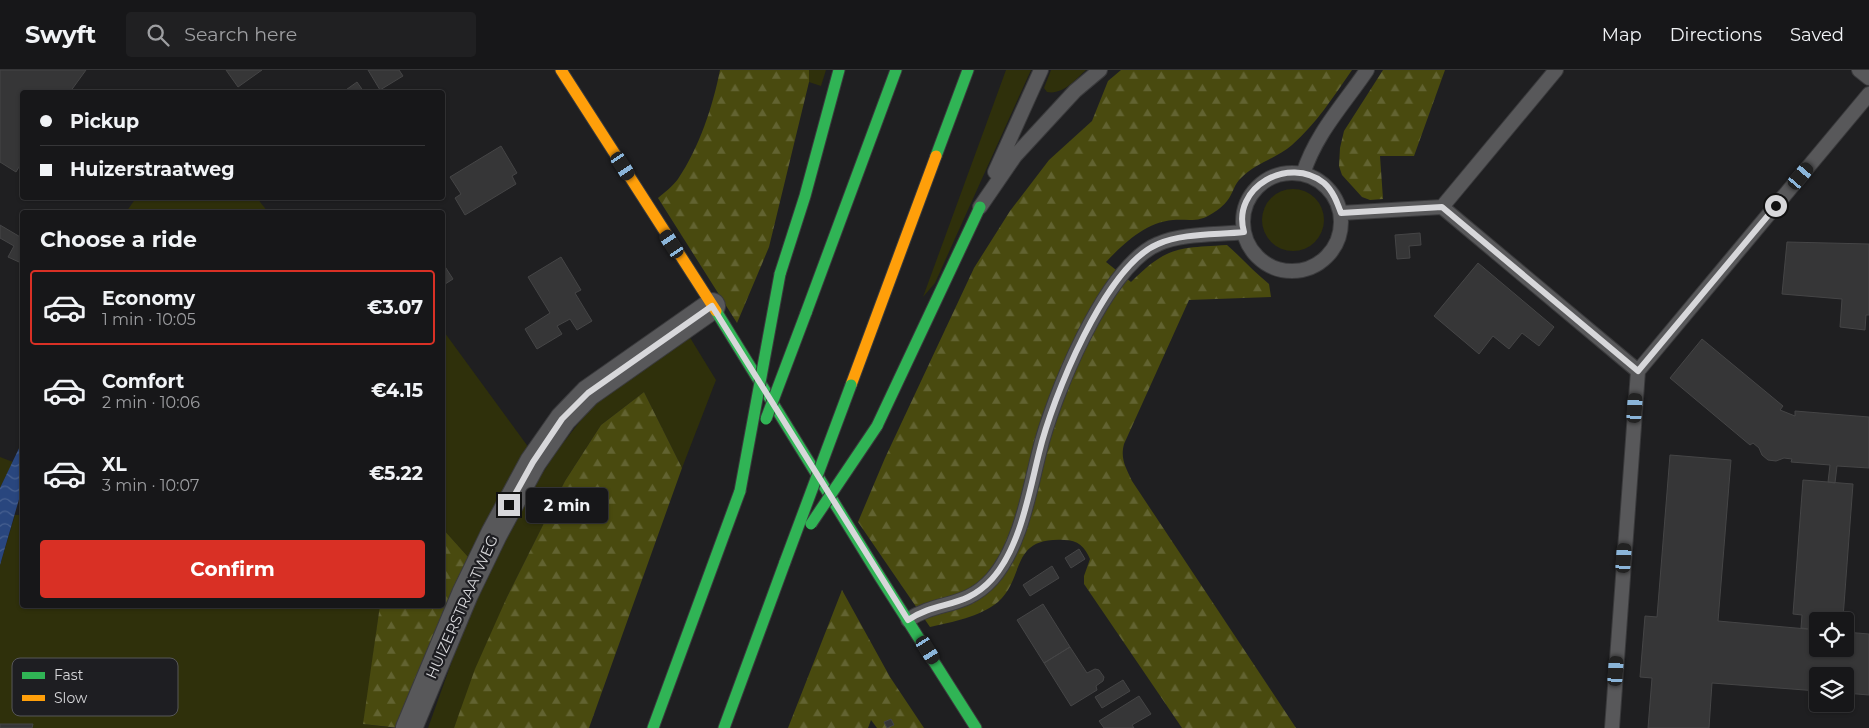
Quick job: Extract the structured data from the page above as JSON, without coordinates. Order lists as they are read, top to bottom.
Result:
{
  "streets": {
    "street": ["HUIZERSTRAATWEG"]
  },
  "legend": ["Fast", "Slow"],
  "page": {
    "header": "Swyft",
    "search": "Search here",
    "nav": ["Map", "Directions", "Saved"],
    "banner": ["Pickup", "Huizerstraatweg"],
    "heading": "Choose a ride",
    "list": [
      {
        "name": "Economy",
        "note": "1 min · 10:05",
        "value": "€3.07"
      },
      {
        "name": "Comfort",
        "note": "2 min · 10:06",
        "value": "€4.15"
      },
      {
        "name": "XL",
        "note": "3 min · 10:07",
        "value": "€5.22"
      }
    ],
    "bubble": "2 min",
    "buttons": "Confirm"
  }
}
